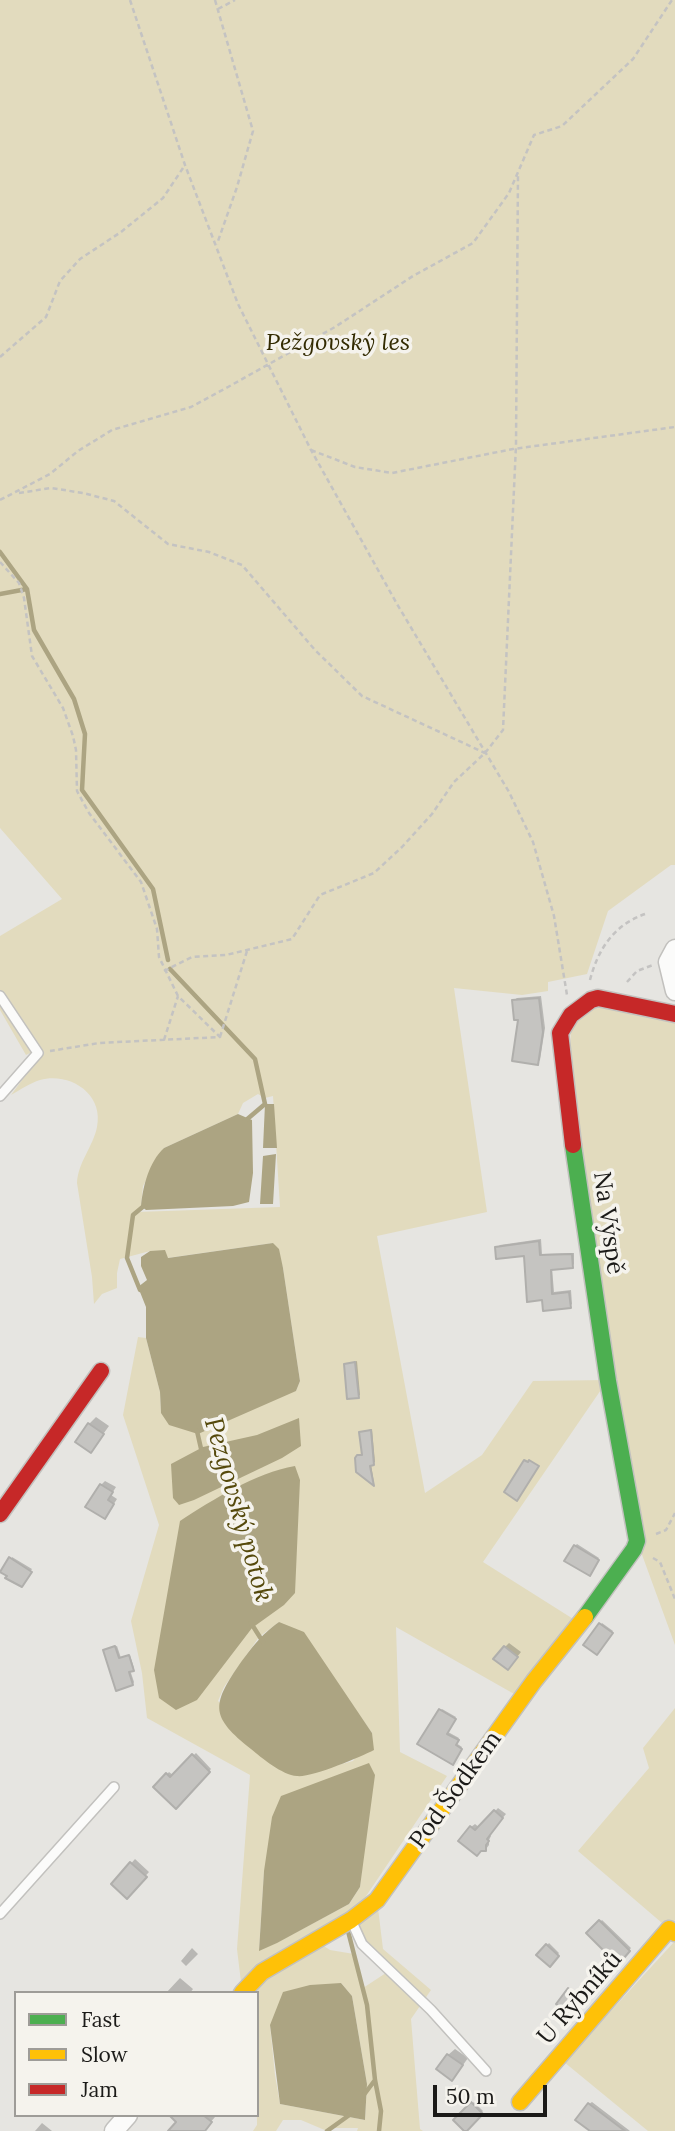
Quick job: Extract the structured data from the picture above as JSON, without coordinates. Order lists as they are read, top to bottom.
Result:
{
  "streets": {
    "street": ["Na Výspě", "Pod Šodkem", "U Rybníků"]
  },
  "crossings": [
    ["Na Výspě", "Pod Šodkem"]
  ],
  "water": ["Pezgovský potok"],
  "parks": ["Pežgovský les"],
  "legend": ["Fast", "Slow", "Jam"],
  "scale_bar": "50 m"
}
